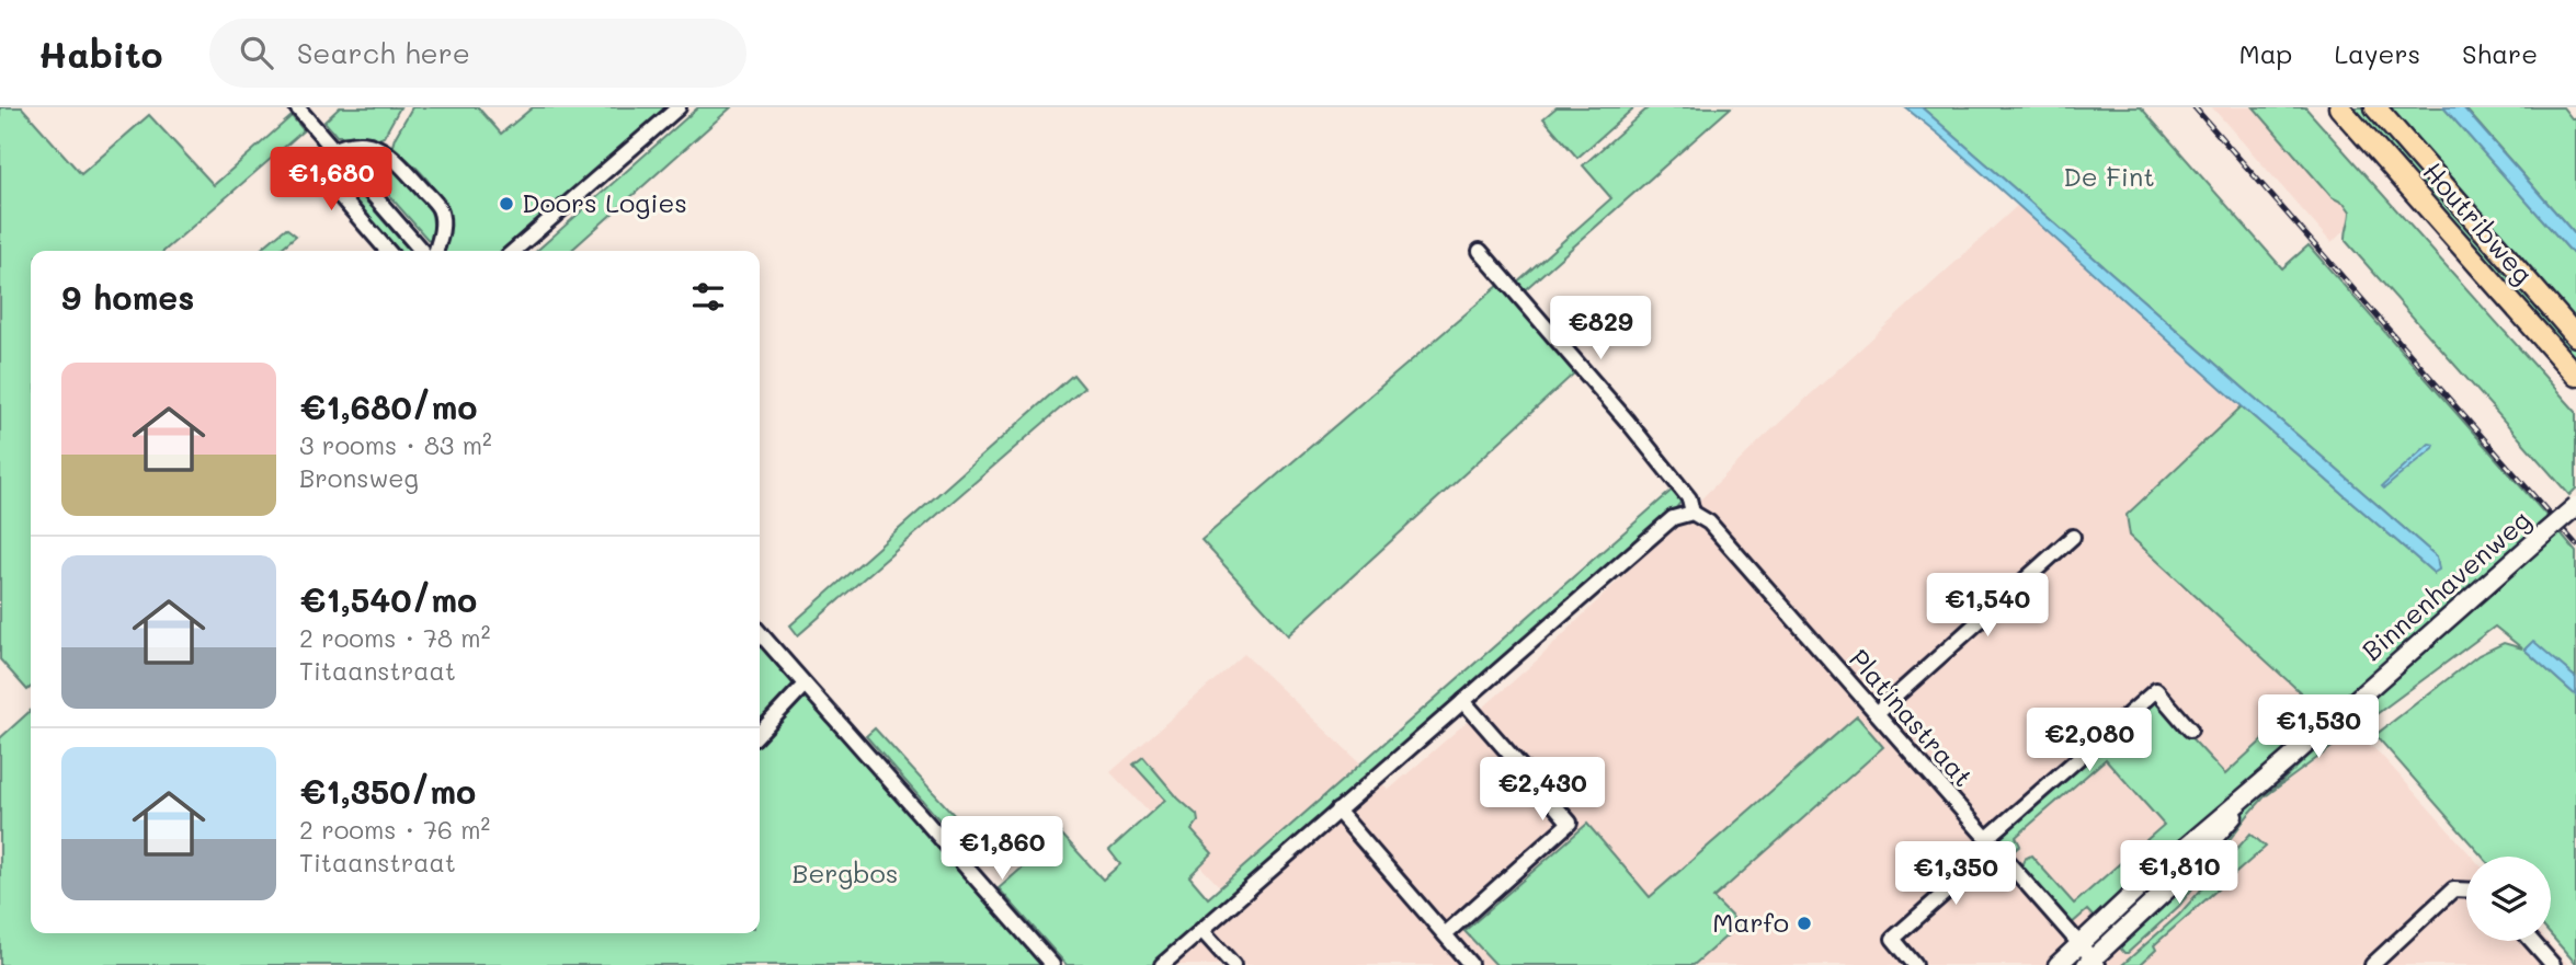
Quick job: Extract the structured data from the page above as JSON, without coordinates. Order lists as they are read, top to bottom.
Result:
{
  "streets": {
    "main road": ["Houtribweg", "Binnenhavenweg"],
    "street": ["Platinastraat"]
  },
  "crossings": [
    ["Binnenhavenweg", "Platinastraat"]
  ],
  "parks": ["De Fint", "Bergbos"],
  "places": ["Doors Logies", "Marfo"],
  "page": {
    "header": "Habito",
    "search": "Search here",
    "nav": ["Map", "Layers", "Share"],
    "price": [
      "€1,680",
      "€829",
      "€1,540",
      "€1,530",
      "€2,080",
      "€2,430",
      "€1,860",
      "€1,810",
      "€1,350"
    ],
    "heading": "9 homes",
    "list": [
      {
        "name": "€1,680/mo",
        "note": "3 rooms · 83 m² · Bronsweg"
      },
      {
        "name": "€1,540/mo",
        "note": "2 rooms · 78 m² · Titaanstraat"
      },
      {
        "name": "€1,350/mo",
        "note": "2 rooms · 76 m² · Titaanstraat"
      }
    ]
  }
}
